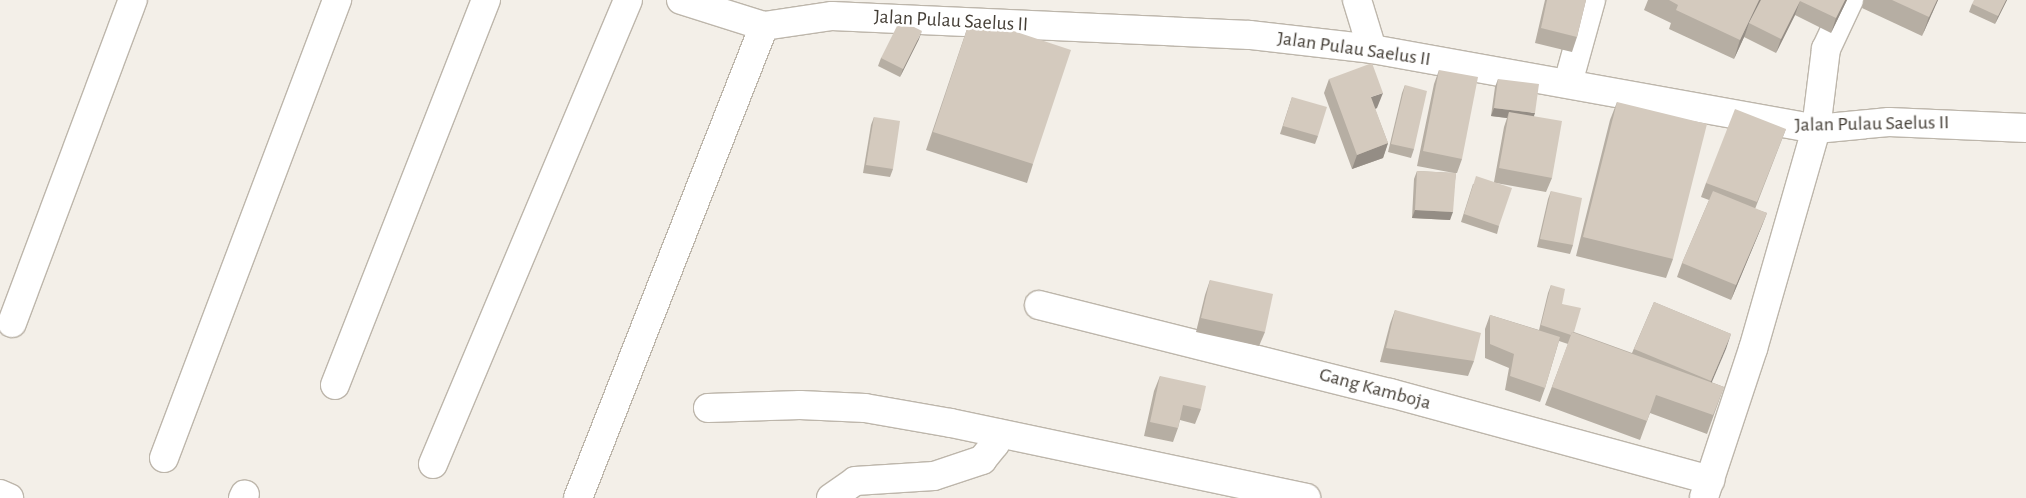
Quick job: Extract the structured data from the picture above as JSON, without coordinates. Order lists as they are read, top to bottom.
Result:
{
  "streets": {
    "street": ["Jalan Pulau Saelus II", "Gang Kamboja"]
  }
}
